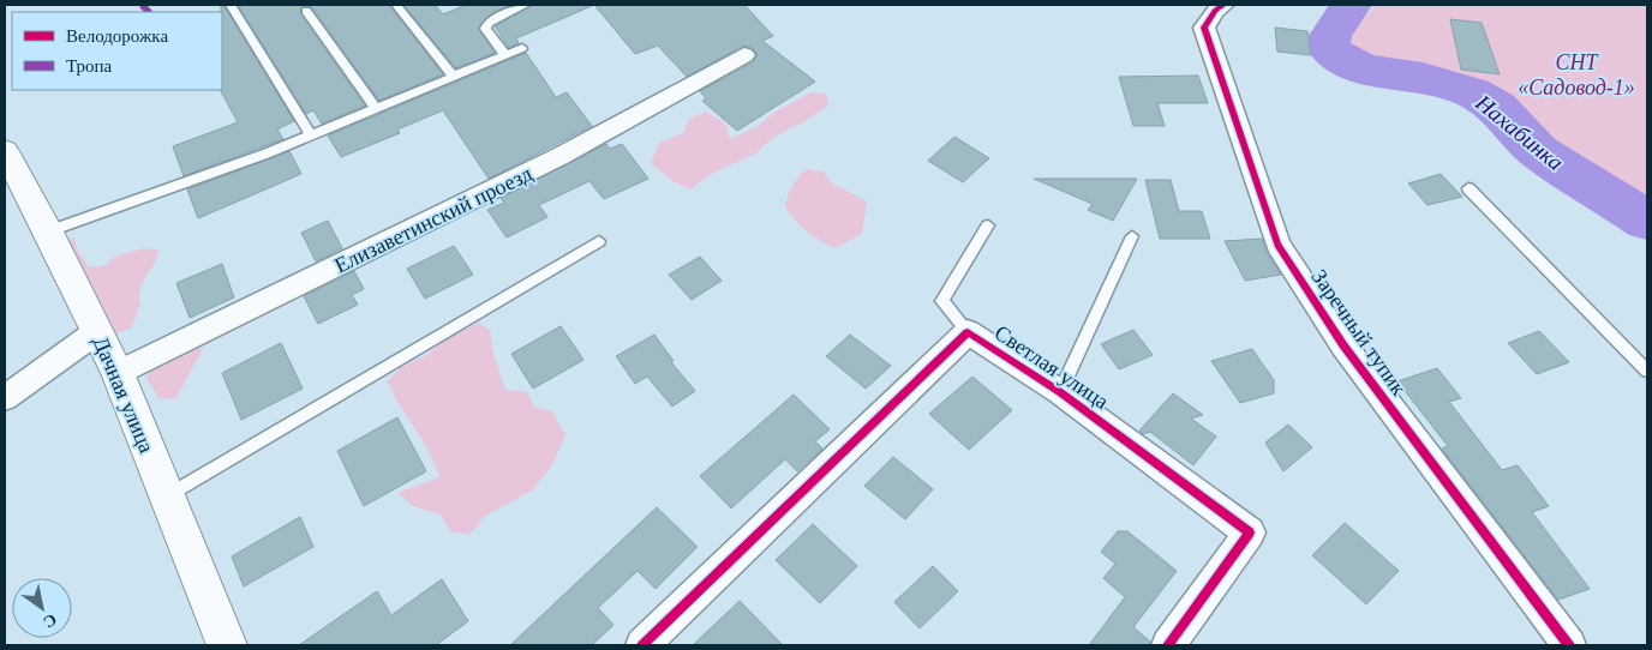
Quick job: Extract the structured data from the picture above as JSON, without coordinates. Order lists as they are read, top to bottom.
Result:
{
  "streets": {
    "street": [
      "Елизаветинский проезд",
      "Заречный тупик",
      "Светлая улица",
      "Дачная улица"
    ]
  },
  "crossings": [
    ["Елизаветинский проезд", "Дачная улица"]
  ],
  "water": ["Нахабинка"],
  "parks": ["СНТ «Садовод-1»"],
  "legend": ["Велодорожка", "Тропа"],
  "north": "bottom right"
}
